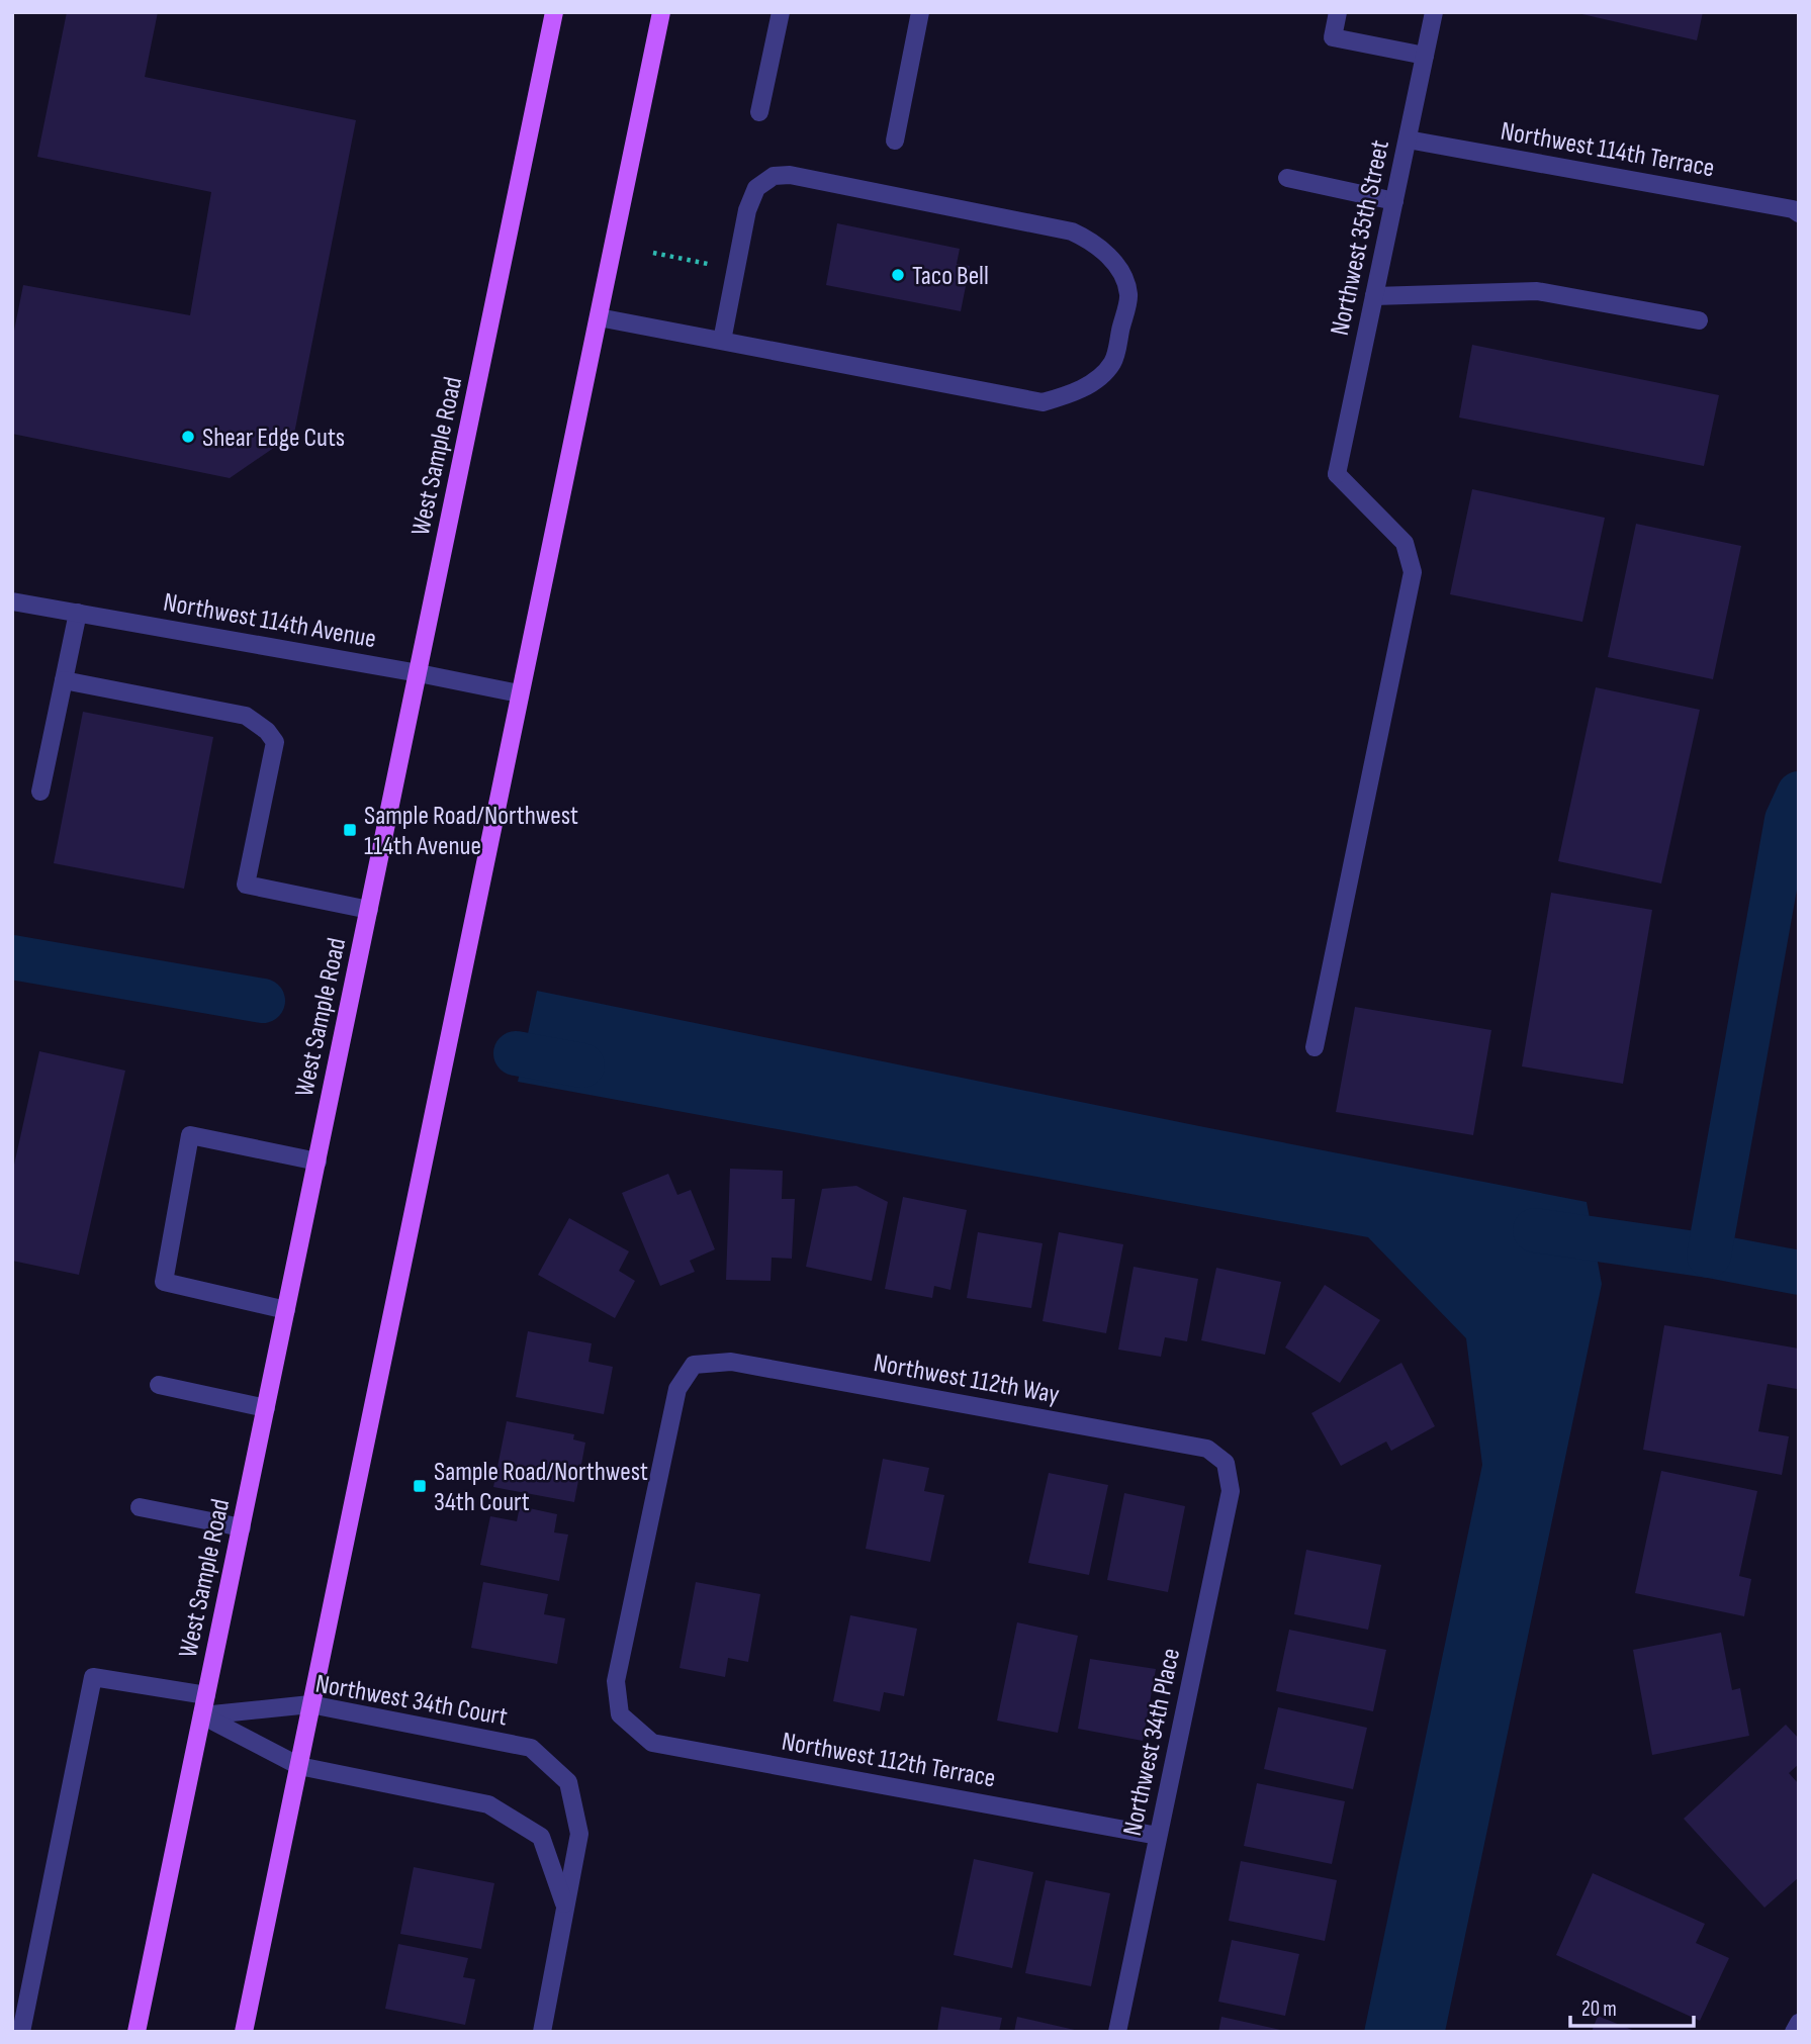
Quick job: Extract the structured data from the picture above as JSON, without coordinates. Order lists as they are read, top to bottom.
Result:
{
  "streets": {
    "main road": ["West Sample Road"],
    "street": [
      "Northwest 114th Terrace",
      "Northwest 35th Street",
      "Northwest 114th Avenue",
      "Northwest 112th Way",
      "Northwest 34th Court",
      "Northwest 34th Place",
      "Northwest 112th Terrace"
    ]
  },
  "crossings": [
    ["Northwest 114th Terrace", "Northwest 35th Street"],
    ["West Sample Road", "Northwest 114th Avenue"],
    ["West Sample Road", "Northwest 34th Court"],
    ["Northwest 112th Way", "Northwest 34th Place"],
    ["Northwest 112th Way", "Northwest 112th Terrace"],
    ["Northwest 34th Place", "Northwest 112th Terrace"]
  ],
  "places": {
    "other": ["Taco Bell", "Shear Edge Cuts"],
    "transit": ["Sample Road/Northwest 114th Avenue", "Sample Road/Northwest 34th Court"]
  },
  "scale_bar": "20 m"
}
